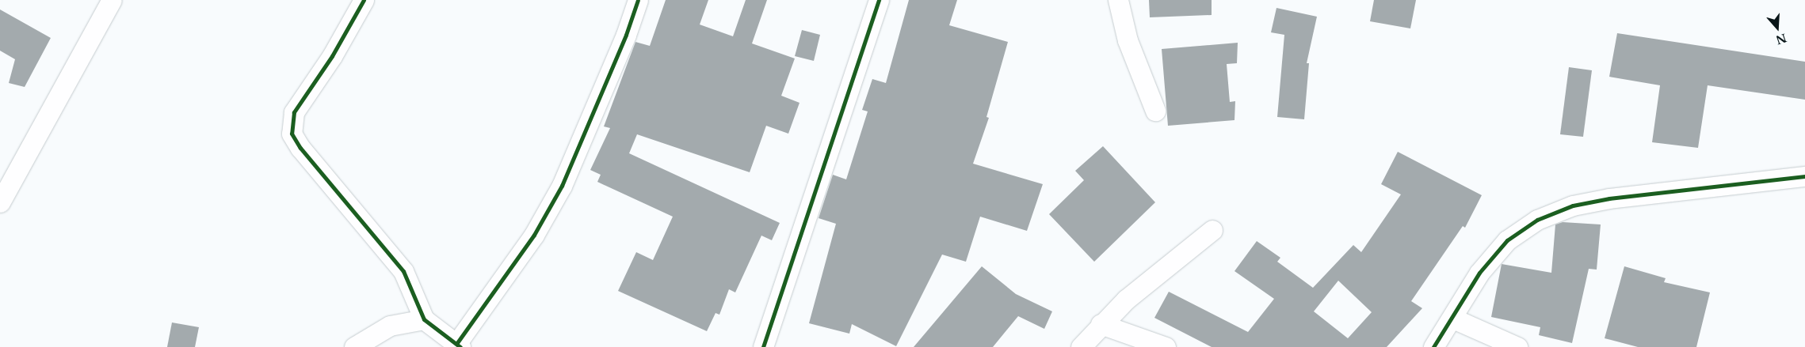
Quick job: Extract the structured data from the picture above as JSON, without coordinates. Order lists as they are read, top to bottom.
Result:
{
  "north": "bottom"
}
